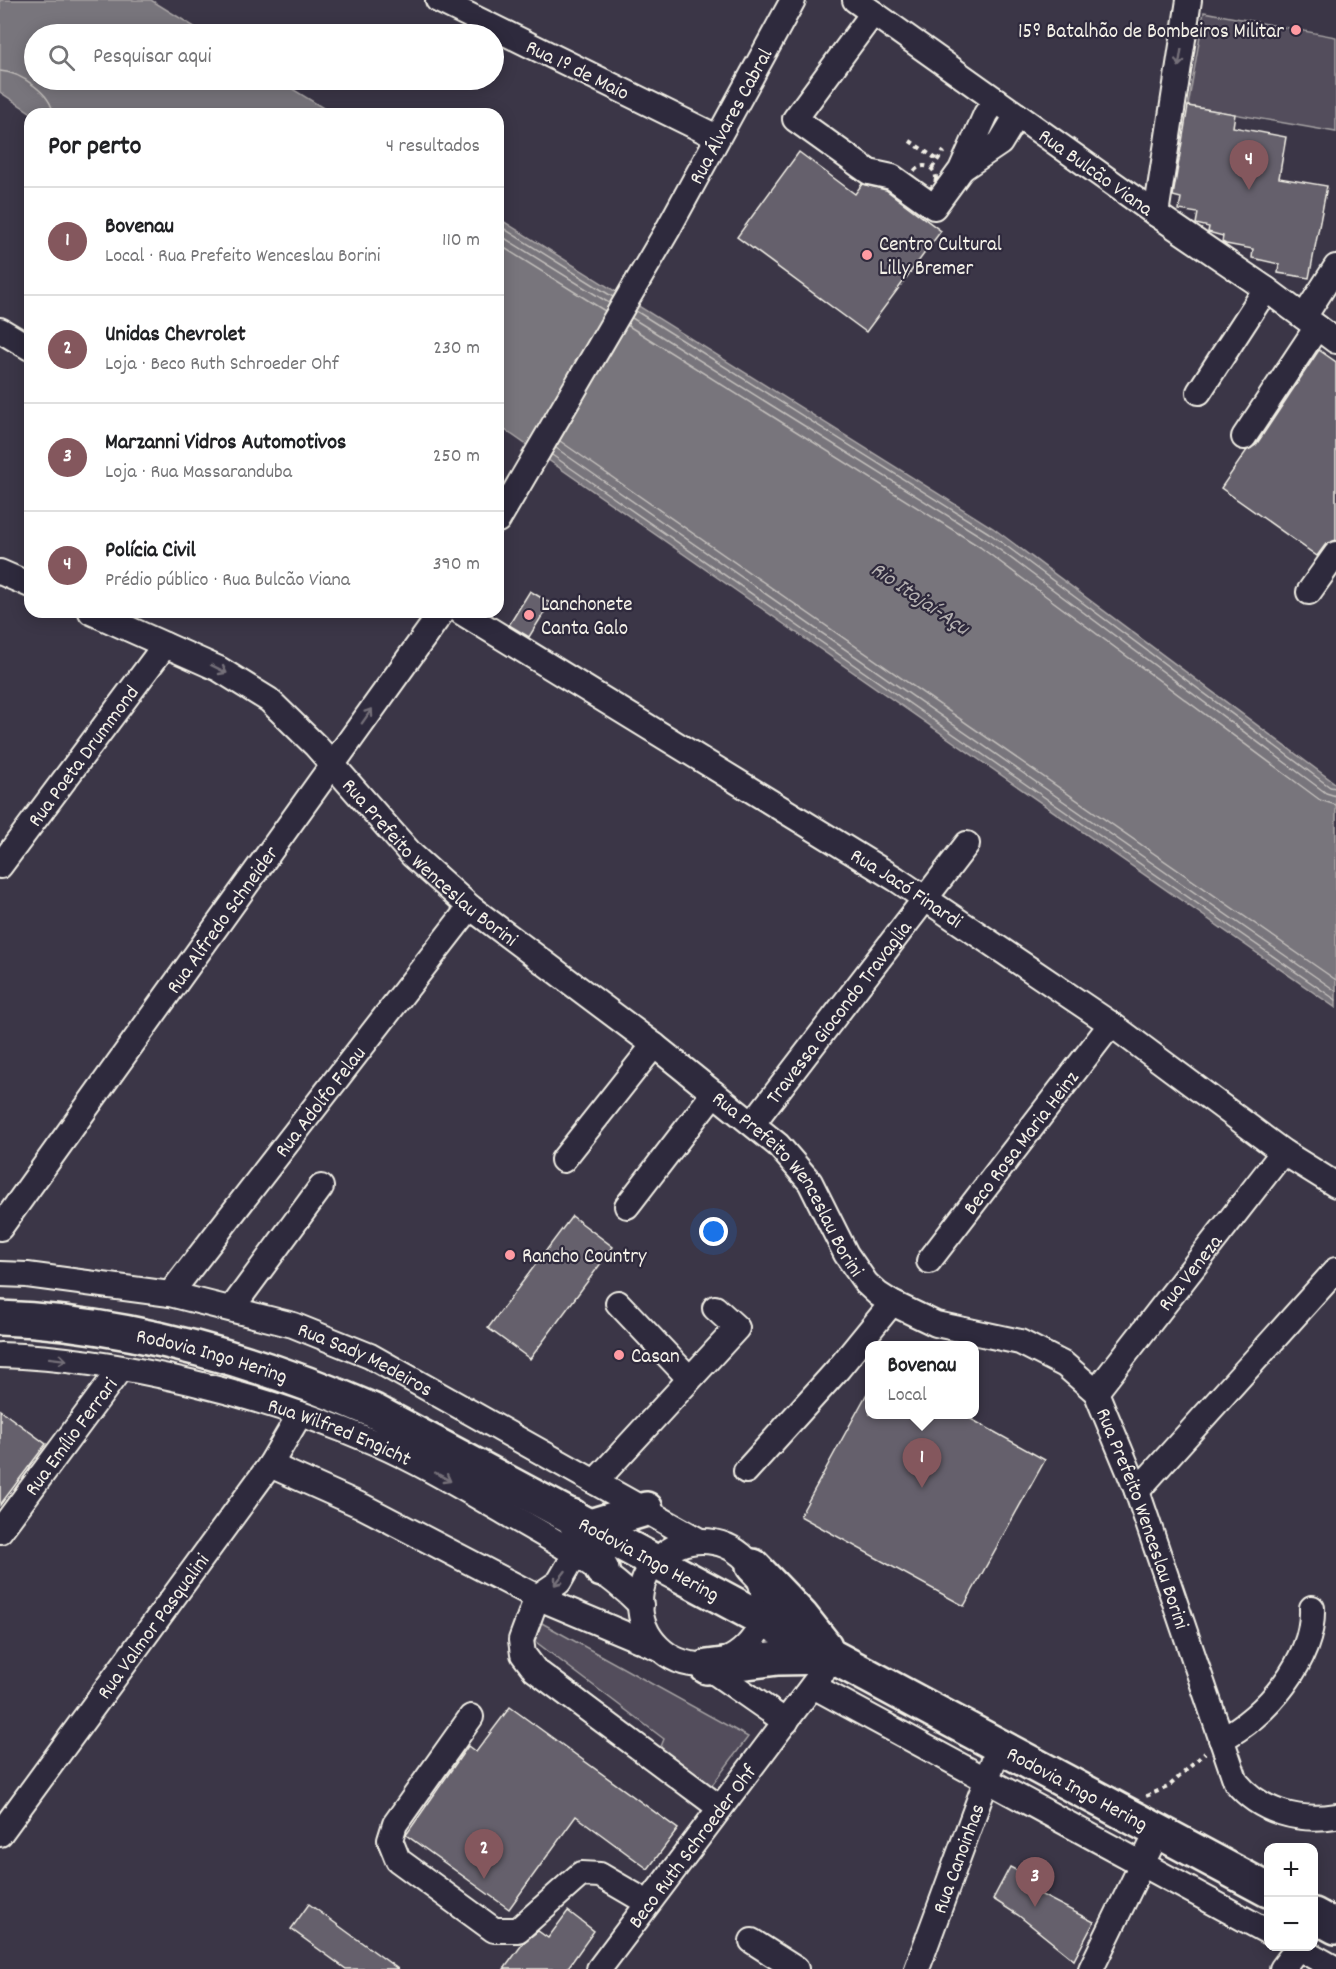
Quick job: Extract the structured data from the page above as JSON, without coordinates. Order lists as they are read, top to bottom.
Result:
{
  "streets": {
    "highway": ["Rodovia Ingo Hering"],
    "street": [
      "Rua 1º de Maio",
      "Rua Álvares Cabral",
      "Rua Bulcão Viana",
      "Rua Poeta Drummond",
      "Rua Prefeito Wenceslau Borini",
      "Rua Jacó Finardi",
      "Rua Alfredo Schneider",
      "Travessa Giocondo Travaglia",
      "Rua Adolfo Felau",
      "Beco Rosa Maria Heinz",
      "Rua Veneza",
      "Rua Sady Medeiros",
      "Rua Wilfred Engicht",
      "Rua Emílio Ferrari",
      "Rua Valmor Pasqualini",
      "Beco Ruth Schroeder Ohf",
      "Rua Canoinhas"
    ]
  },
  "crossings": [
    ["Rua 1º de Maio", "Rua Álvares Cabral"],
    ["Rua Poeta Drummond", "Rua Prefeito Wenceslau Borini"],
    ["Rua Prefeito Wenceslau Borini", "Rua Alfredo Schneider"],
    ["Rua Prefeito Wenceslau Borini", "Travessa Giocondo Travaglia"],
    ["Rua Prefeito Wenceslau Borini", "Rua Adolfo Felau"],
    ["Rua Prefeito Wenceslau Borini", "Rua Veneza"],
    ["Rua Jacó Finardi", "Travessa Giocondo Travaglia"],
    ["Rua Jacó Finardi", "Beco Rosa Maria Heinz"],
    ["Rua Jacó Finardi", "Rua Veneza"],
    ["Rua Adolfo Felau", "Rua Sady Medeiros"],
    ["Rodovia Ingo Hering", "Rua Wilfred Engicht"],
    ["Rodovia Ingo Hering", "Beco Ruth Schroeder Ohf"],
    ["Rodovia Ingo Hering", "Rua Canoinhas"],
    ["Rua Wilfred Engicht", "Rua Emílio Ferrari"],
    ["Rua Wilfred Engicht", "Rua Valmor Pasqualini"]
  ],
  "water": ["Rio Itajaí-Açu"],
  "places": [
    "15º Batalhão de Bombeiros Militar",
    "Centro Cultural Lilly Bremer",
    "Lanchonete Canta Galo",
    "Rancho Country",
    "Casan"
  ],
  "page": {
    "search": "Pesquisar aqui",
    "heading": ["Por perto", "4 resultados"],
    "pins": [
      "4",
      "1",
      "2",
      "3"
    ],
    "list": [
      {
        "mark": "1",
        "name": "Bovenau",
        "note": "Local · Rua Prefeito Wenceslau Borini",
        "value": "110 m"
      },
      {
        "mark": "2",
        "name": "Unidas Chevrolet",
        "note": "Loja · Beco Ruth Schroeder Ohf",
        "value": "230 m"
      },
      {
        "mark": "3",
        "name": "Marzanni Vidros Automotivos",
        "note": "Loja · Rua Massaranduba",
        "value": "250 m"
      },
      {
        "mark": "4",
        "name": "Polícia Civil",
        "note": "Prédio público · Rua Bulcão Viana",
        "value": "390 m"
      }
    ],
    "popup": ["Bovenau", "Local"],
    "map_buttons": ["+", "−"]
  }
}
